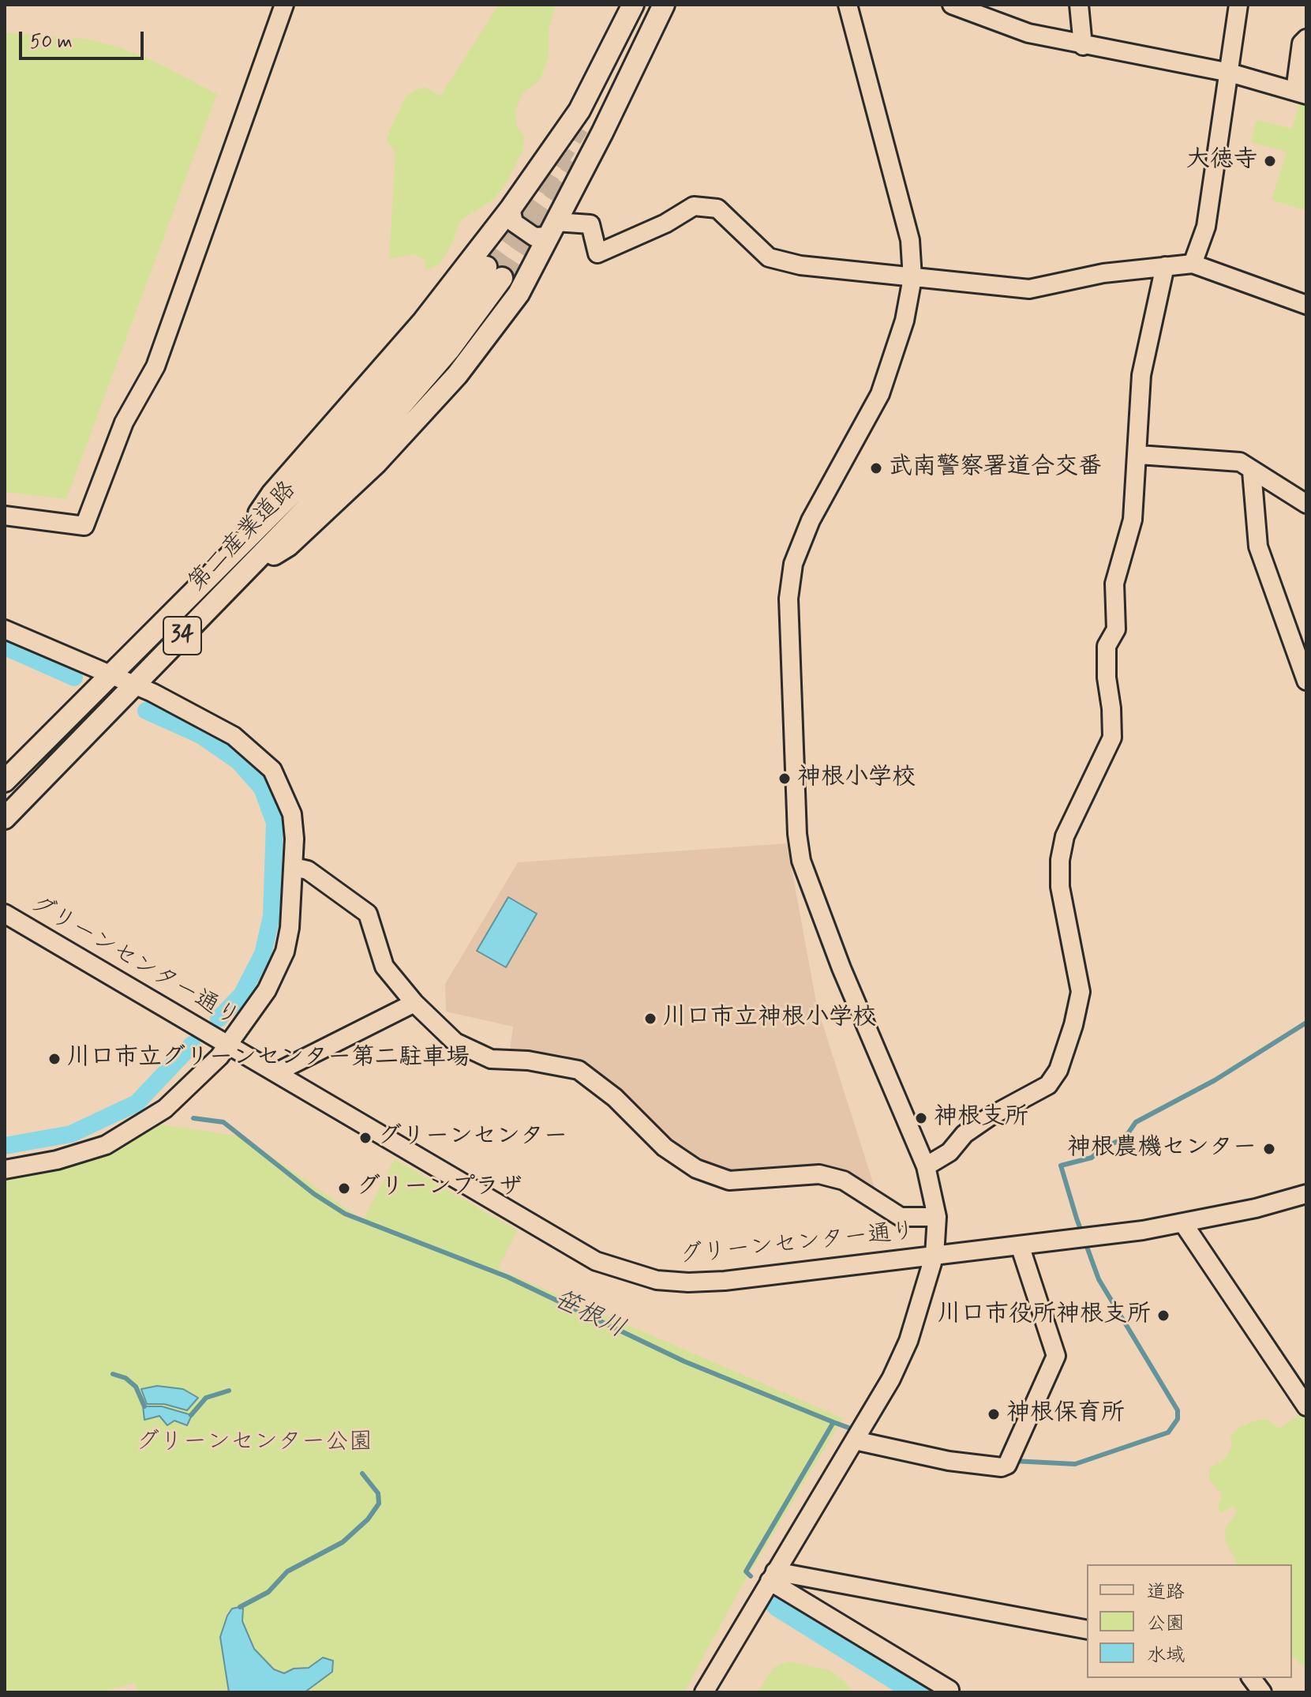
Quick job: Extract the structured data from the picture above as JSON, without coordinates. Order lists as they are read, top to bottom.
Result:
{
  "streets": {
    "main road": ["第二産業道路", "34"],
    "street": ["グリーンセンター通り"]
  },
  "water": ["笹根川"],
  "parks": ["グリーンセンター公園"],
  "places": [
    "大徳寺",
    "武南警察署道合交番",
    "神根小学校",
    "川口市立神根小学校",
    "川口市立グリーンセンター第二駐車場",
    "神根支所",
    "グリーンセンター",
    "神根農機センター",
    "グリーンプラザ",
    "川口市役所神根支所",
    "神根保育所"
  ],
  "legend": ["道路", "公園", "水域"],
  "scale_bar": "50 m"
}
